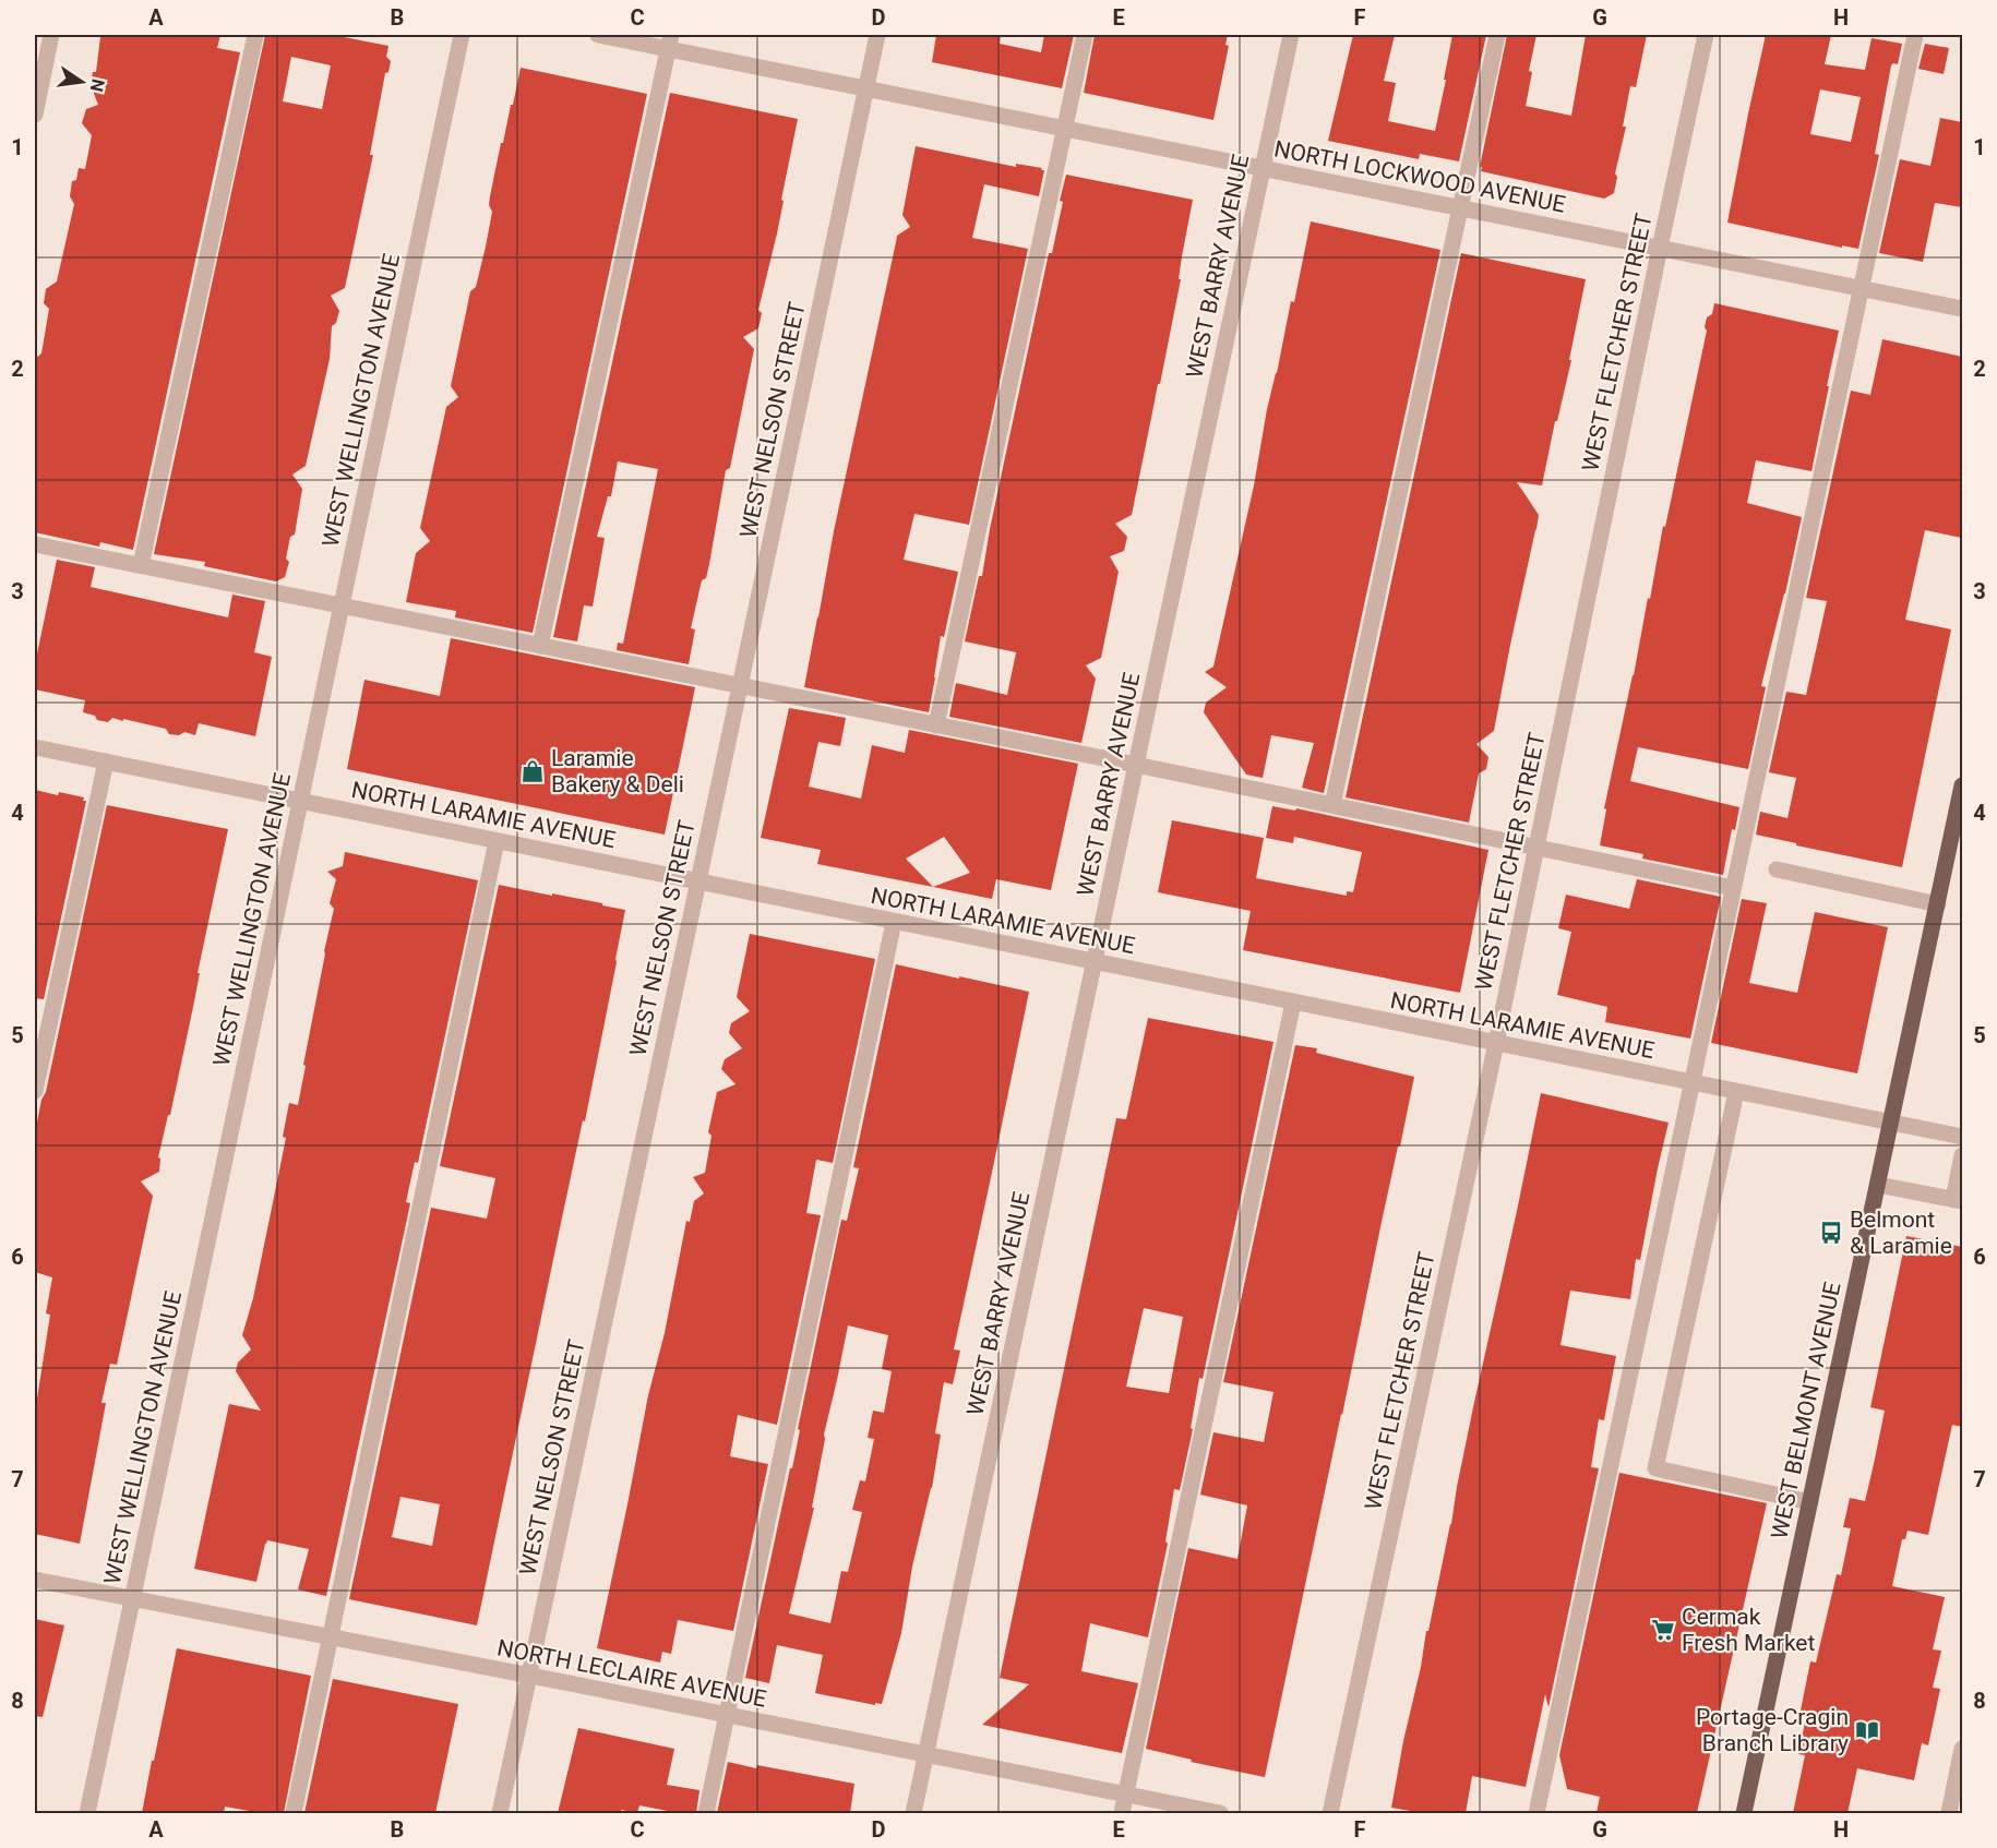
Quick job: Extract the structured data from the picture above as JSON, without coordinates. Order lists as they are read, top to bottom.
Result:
{
  "streets": {
    "main road": ["WEST BELMONT AVENUE"],
    "street": [
      "NORTH LOCKWOOD AVENUE",
      "WEST BARRY AVENUE",
      "WEST FLETCHER STREET",
      "WEST WELLINGTON AVENUE",
      "WEST NELSON STREET",
      "NORTH LARAMIE AVENUE",
      "NORTH LECLAIRE AVENUE"
    ]
  },
  "crossings": [
    ["NORTH LOCKWOOD AVENUE", "WEST BARRY AVENUE"],
    ["NORTH LOCKWOOD AVENUE", "WEST FLETCHER STREET"],
    ["NORTH LOCKWOOD AVENUE", "WEST NELSON STREET"],
    ["WEST BARRY AVENUE", "NORTH LARAMIE AVENUE"],
    ["WEST BARRY AVENUE", "NORTH LECLAIRE AVENUE"],
    ["WEST FLETCHER STREET", "NORTH LARAMIE AVENUE"],
    ["WEST WELLINGTON AVENUE", "NORTH LARAMIE AVENUE"],
    ["WEST WELLINGTON AVENUE", "NORTH LECLAIRE AVENUE"],
    ["WEST NELSON STREET", "NORTH LARAMIE AVENUE"],
    ["WEST NELSON STREET", "NORTH LECLAIRE AVENUE"],
    ["NORTH LARAMIE AVENUE", "WEST BELMONT AVENUE"]
  ],
  "places": {
    "shop": ["Laramie Bakery & Deli"],
    "bus stop": ["Belmont & Laramie"],
    "supermarket": ["Cermak Fresh Market"],
    "library": ["Portage-Cragin Branch Library"]
  },
  "north": "right",
  "grid": {
    "columns": [
      "A",
      "B",
      "C",
      "D",
      "E",
      "F",
      "G",
      "H"
    ],
    "rows": [
      "1",
      "2",
      "3",
      "4",
      "5",
      "6",
      "7",
      "8"
    ]
  }
}
